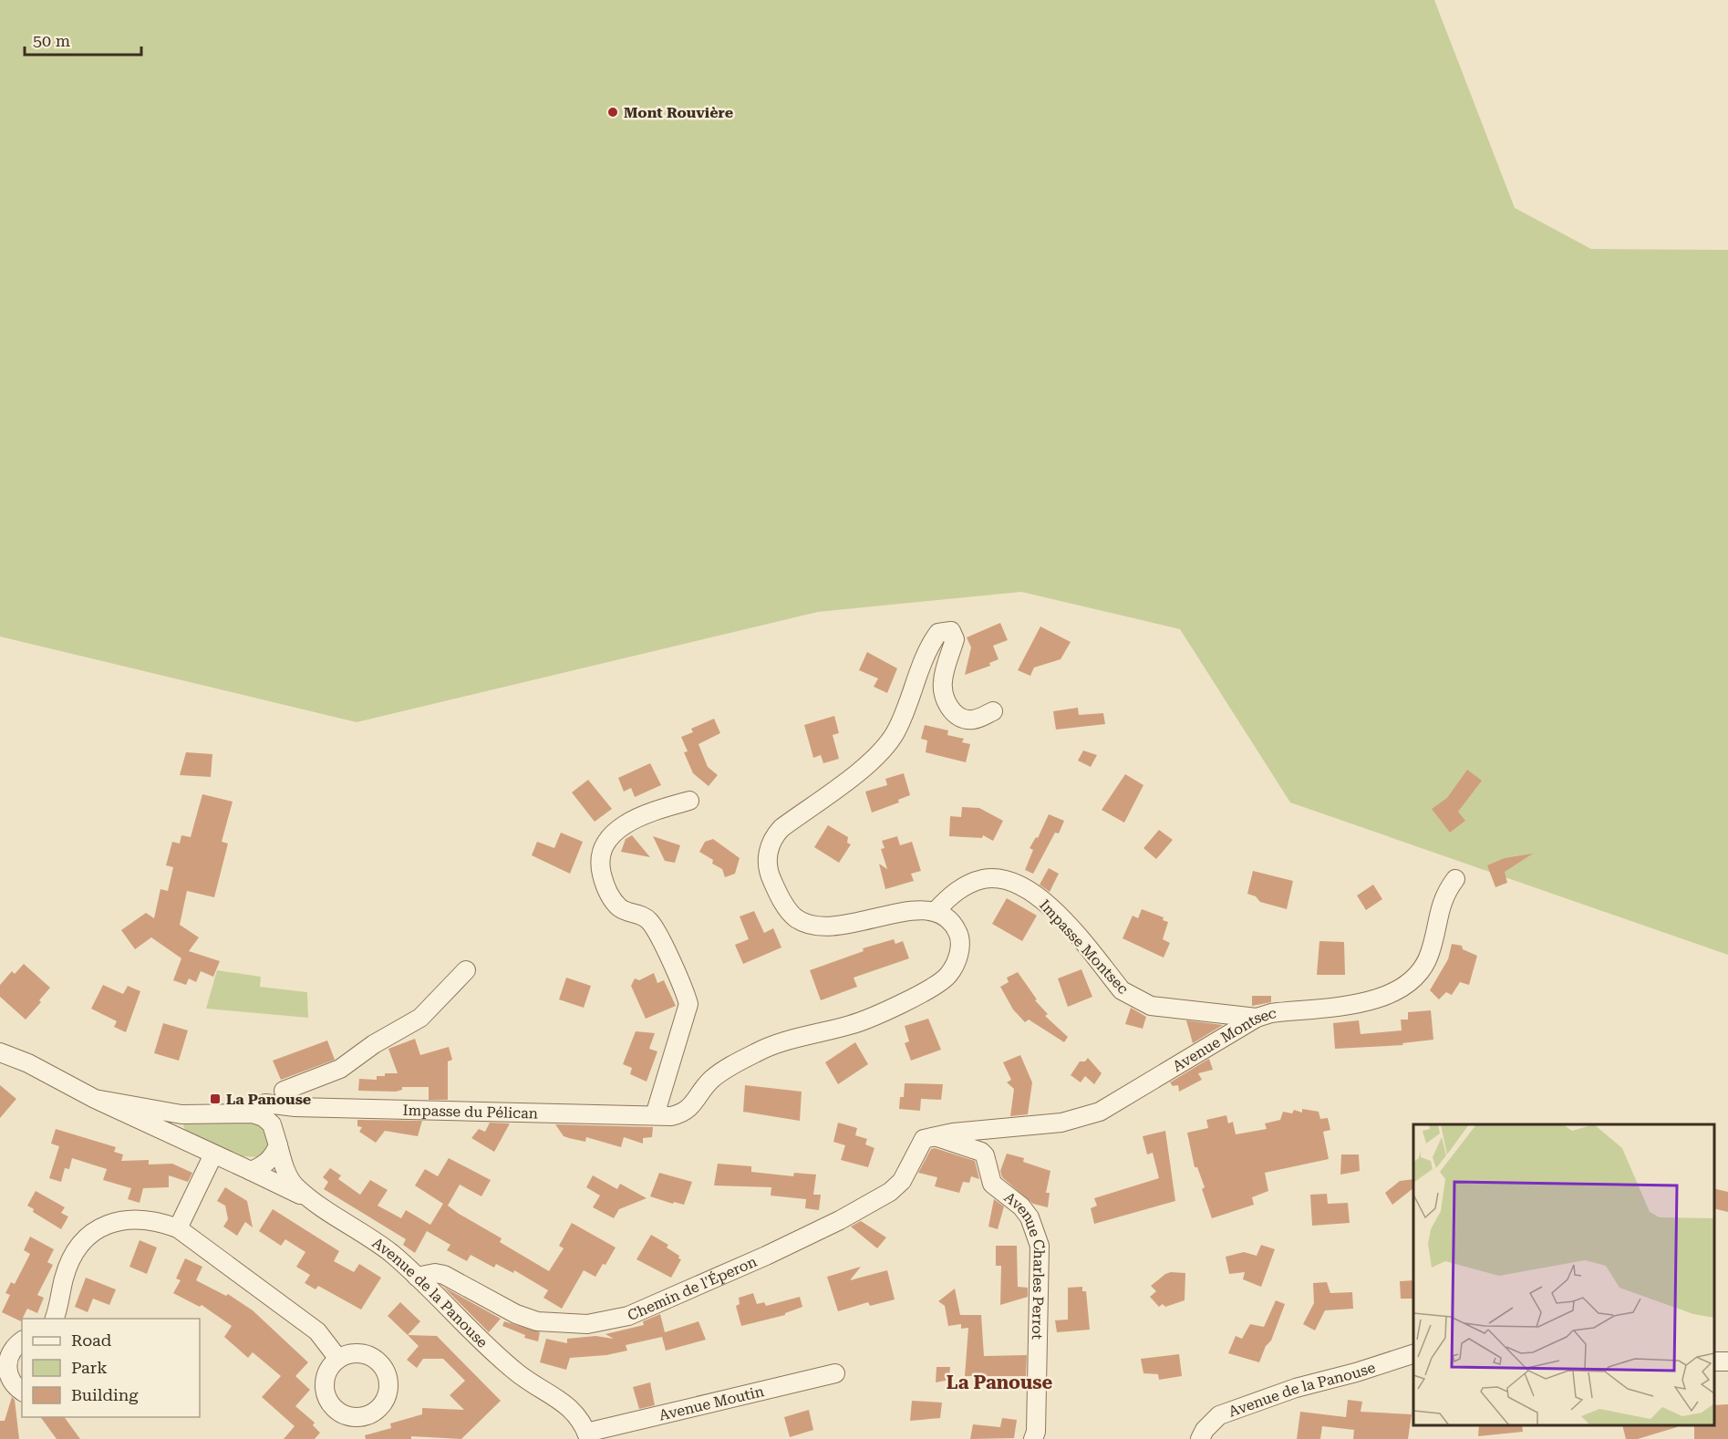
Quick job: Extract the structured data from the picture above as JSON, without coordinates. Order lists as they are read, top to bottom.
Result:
{
  "streets": {
    "street": [
      "Impasse Montsec",
      "Avenue Montsec",
      "Impasse du Pélican",
      "Avenue Charles Perrot",
      "Chemin de l'Éperon",
      "Avenue de la Panouse",
      "Avenue Moutin"
    ]
  },
  "crossings": [
    ["Impasse Montsec", "Avenue Montsec"],
    ["Impasse Montsec", "Impasse du Pélican"],
    ["Avenue Montsec", "Avenue Charles Perrot"],
    ["Avenue Montsec", "Chemin de l'Éperon"],
    ["Avenue Charles Perrot", "Chemin de l'Éperon"],
    ["Chemin de l'Éperon", "Avenue de la Panouse"],
    ["Avenue de la Panouse", "Avenue Moutin"]
  ],
  "districts": ["La Panouse"],
  "places": {
    "other": ["Mont Rouvière"],
    "transit": ["La Panouse"]
  },
  "legend": ["Road", "Park", "Building"],
  "scale_bar": "50 m"
}
